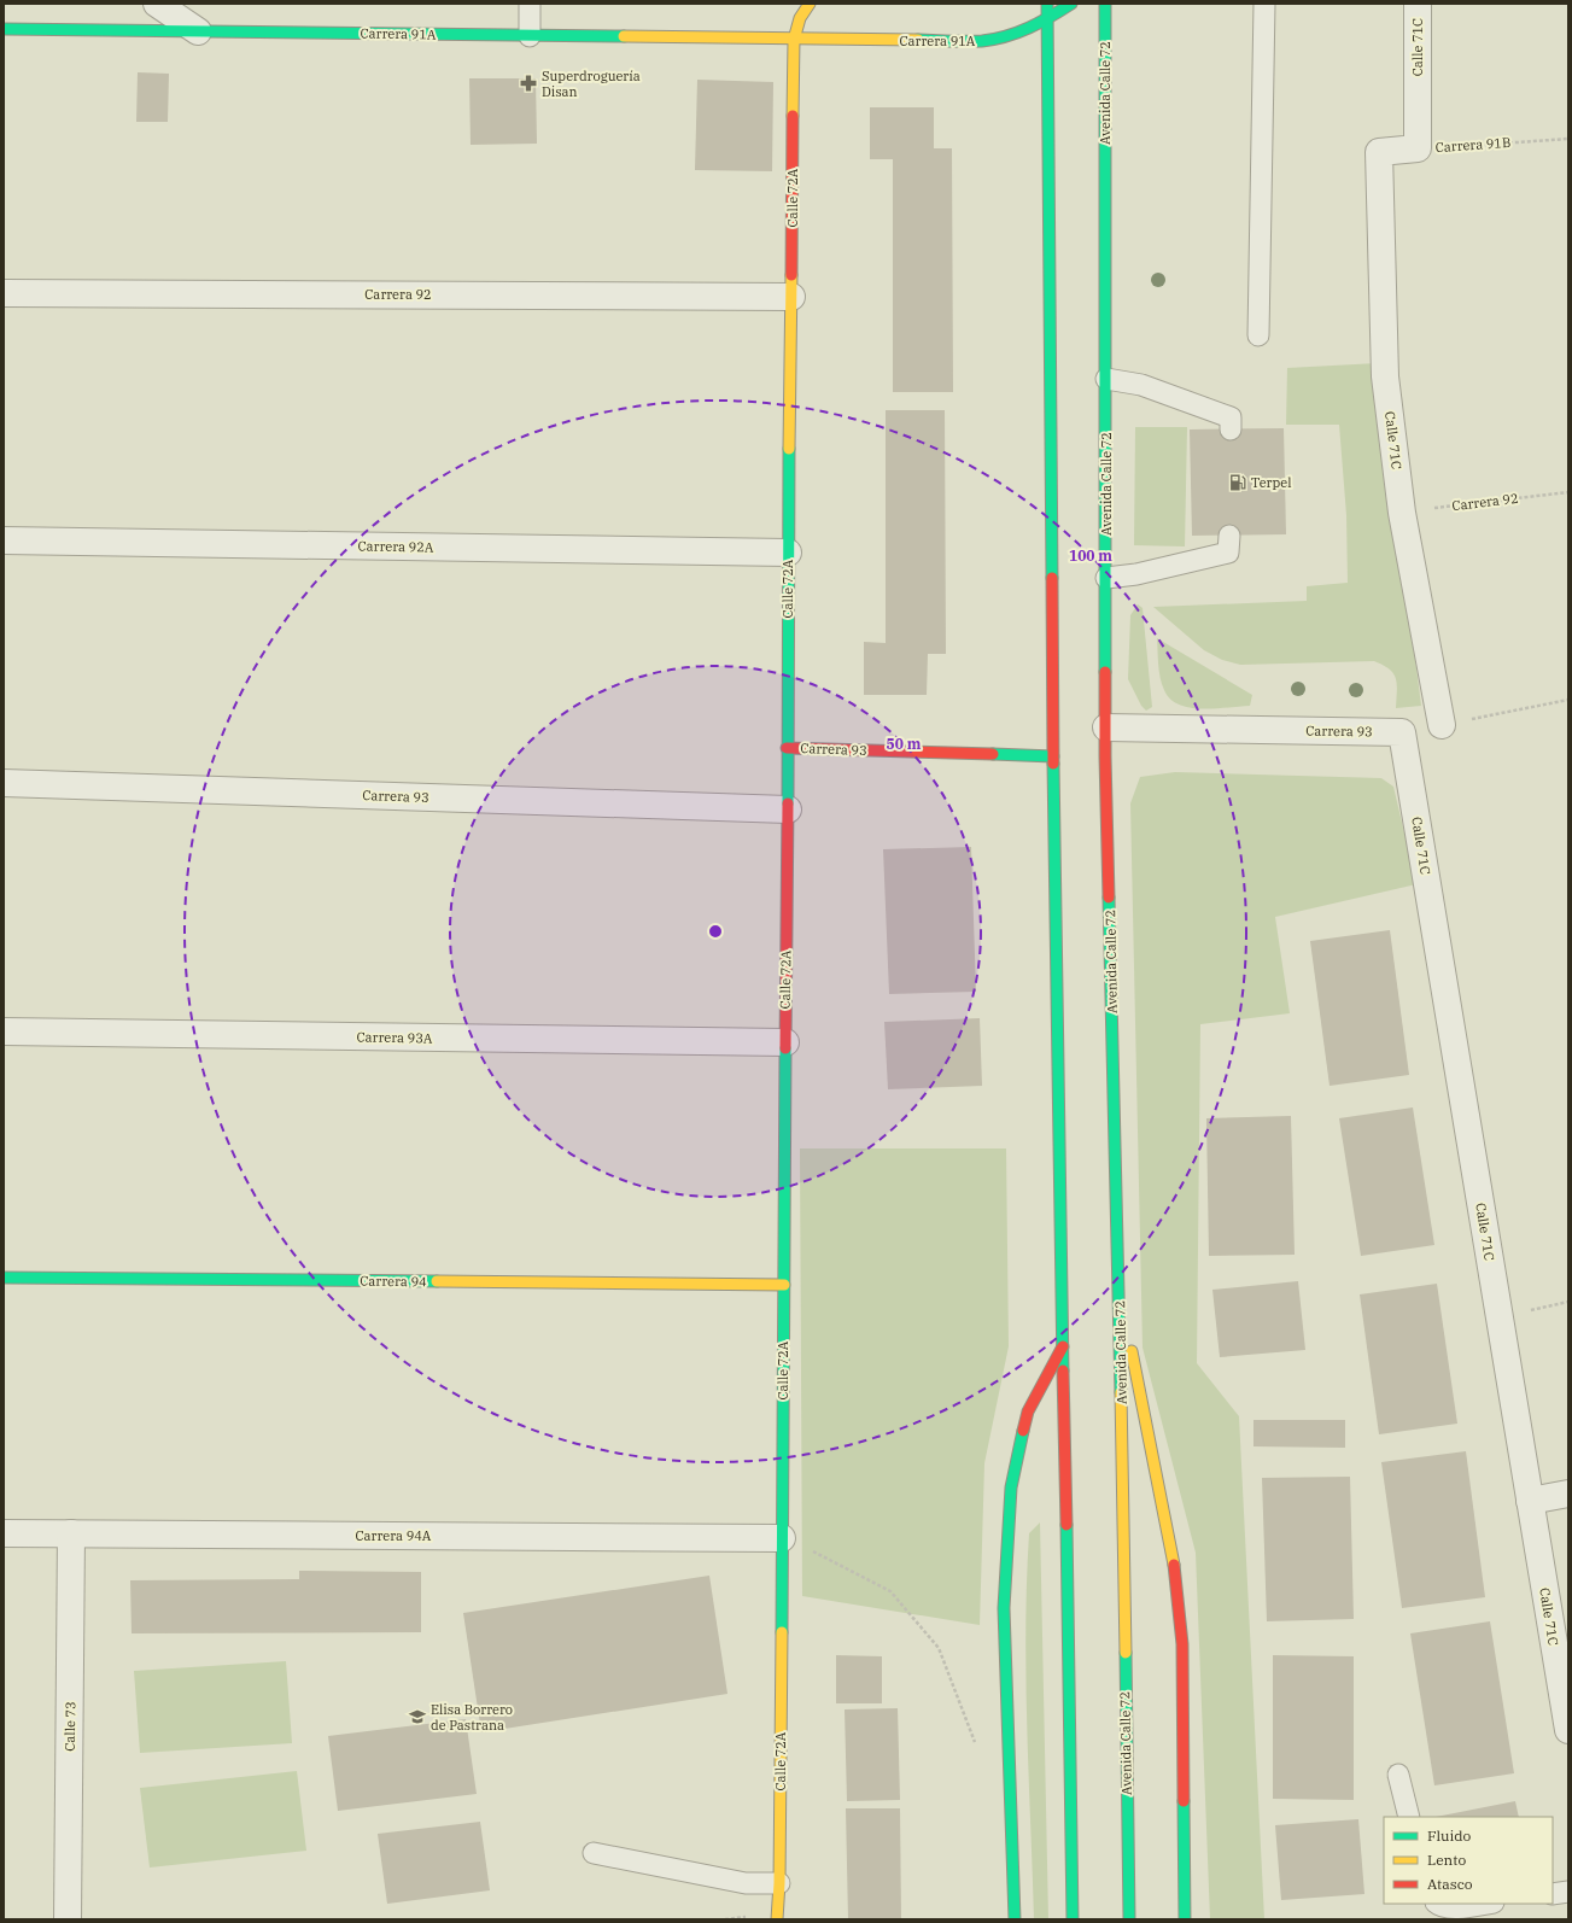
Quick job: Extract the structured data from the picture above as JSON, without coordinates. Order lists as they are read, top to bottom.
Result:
{
  "streets": {
    "main road": [
      "Carrera 91A",
      "Avenida Calle 72",
      "Calle 72A",
      "Carrera 93",
      "Carrera 94"
    ],
    "street": [
      "Calle 71C",
      "Carrera 91B",
      "Carrera 92",
      "Carrera 92A",
      "Carrera 93A",
      "Carrera 94A",
      "Calle 73"
    ]
  },
  "crossings": [
    ["Carrera 91A", "Calle 72A"],
    ["Calle 71C", "Carrera 91B"],
    ["Calle 71C", "Carrera 92"],
    ["Calle 71C", "Carrera 93"],
    ["Avenida Calle 72", "Carrera 93"],
    ["Calle 72A", "Carrera 92"],
    ["Calle 72A", "Carrera 92A"],
    ["Calle 72A", "Carrera 93"],
    ["Calle 72A", "Carrera 93A"],
    ["Calle 72A", "Carrera 94"],
    ["Calle 72A", "Carrera 94A"],
    ["Carrera 94A", "Calle 73"]
  ],
  "places": {
    "pharmacy": ["Superdroguería Disan"],
    "fuel station": ["Terpel"],
    "school or university": ["Elisa Borrero de Pastrana"]
  },
  "legend": ["Fluido", "Lento", "Atasco"],
  "rings": ["100 m", "50 m"]
}
